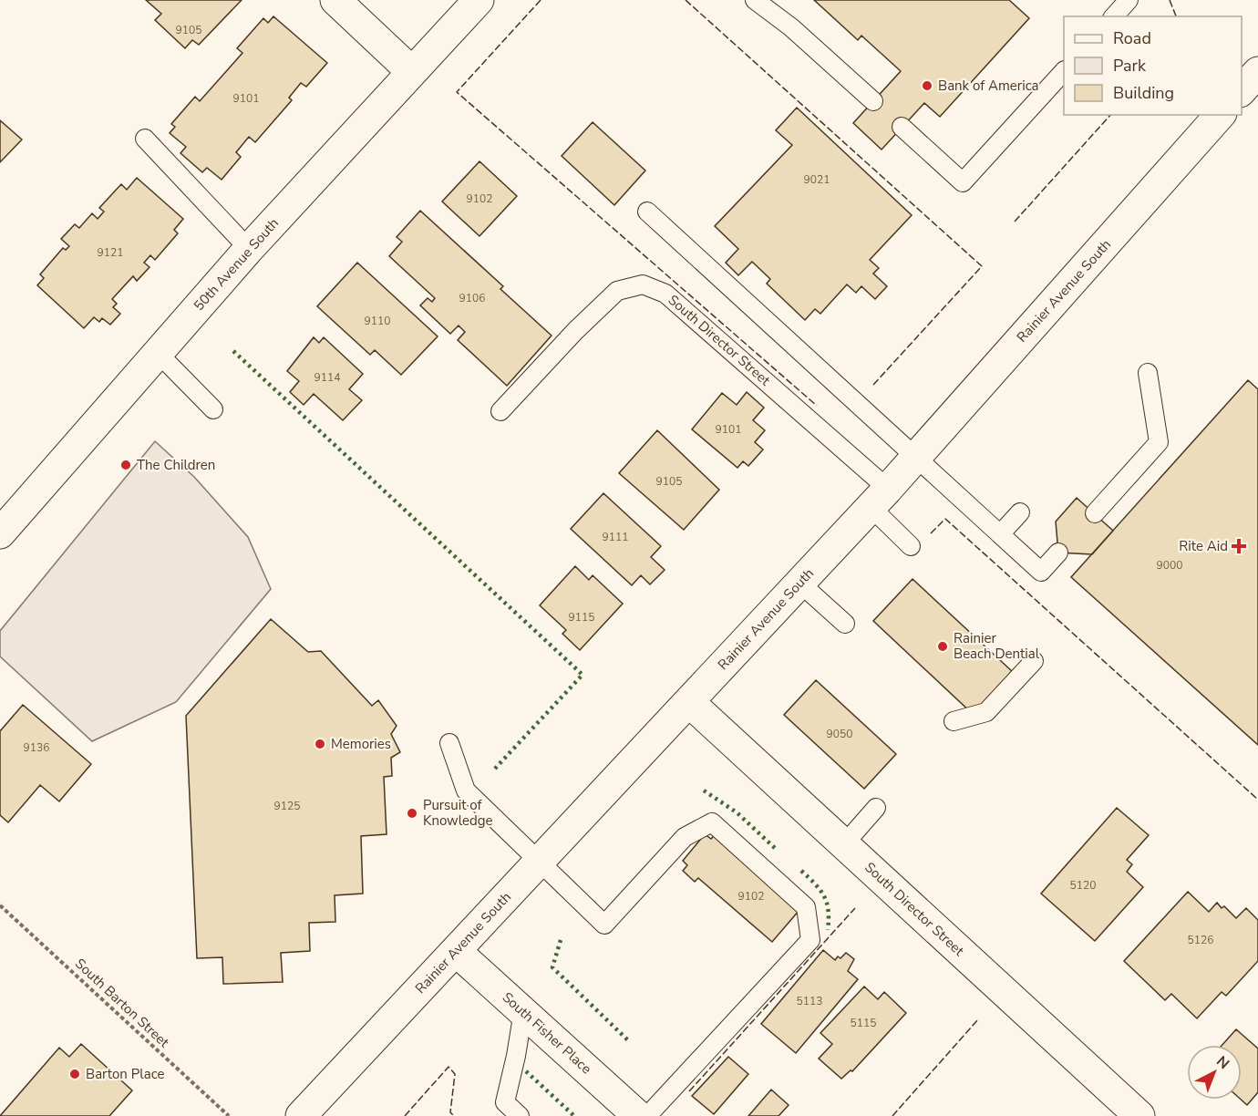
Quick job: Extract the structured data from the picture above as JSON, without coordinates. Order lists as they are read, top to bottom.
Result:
{
  "streets": {
    "street": [
      "50th Avenue South",
      "Rainier Avenue South",
      "South Director Street",
      "South Fisher Place"
    ],
    "path": ["South Barton Street"]
  },
  "crossings": [
    ["Rainier Avenue South", "South Director Street"],
    ["Rainier Avenue South", "South Fisher Place"]
  ],
  "places": {
    "other": [
      "Bank of America",
      "The Children",
      "Rainier Beach Dential",
      "Memories",
      "Pursuit of Knowledge",
      "Barton Place"
    ],
    "health": ["Rite Aid"]
  },
  "house_numbers": [
    "9105",
    "9101",
    "9021",
    "9102",
    "9121",
    "9106",
    "9110",
    "9114",
    "9101",
    "9105",
    "9111",
    "9000",
    "9115",
    "9050",
    "9136",
    "9125",
    "5120",
    "9102",
    "5126",
    "5113",
    "5115"
  ],
  "legend": ["Road", "Park", "Building"],
  "north": "top right"
}
